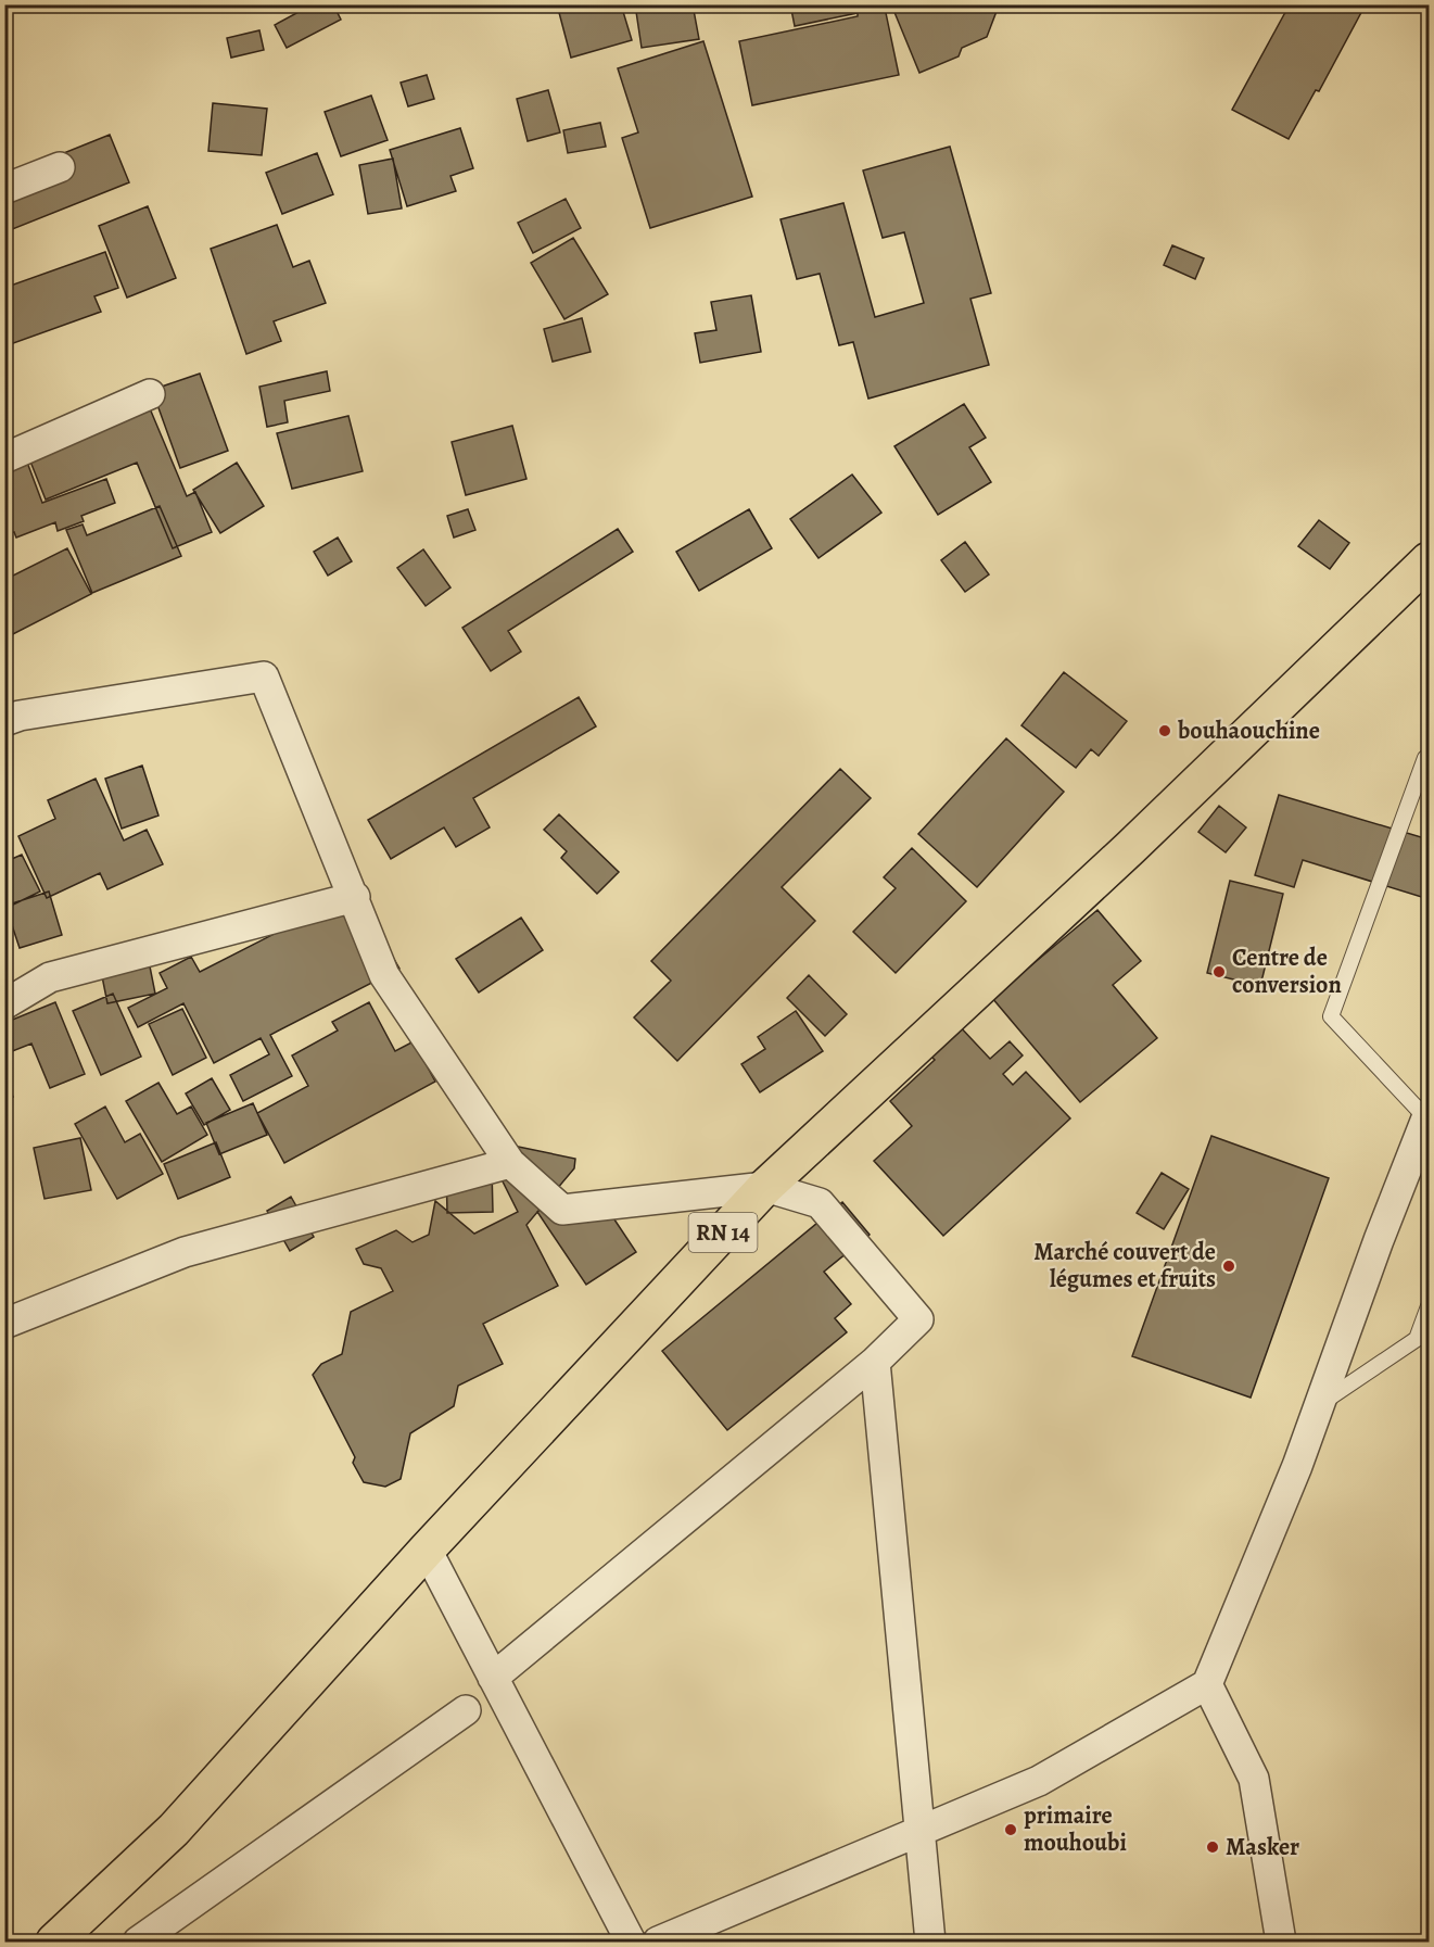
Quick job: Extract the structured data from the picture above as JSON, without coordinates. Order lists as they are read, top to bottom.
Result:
{
  "streets": {
    "main road": ["RN 14"]
  },
  "places": [
    "bouhaouchine",
    "Centre de conversion",
    "Marché couvert de légumes et fruits",
    "primaire mouhoubi",
    "Masker"
  ]
}
